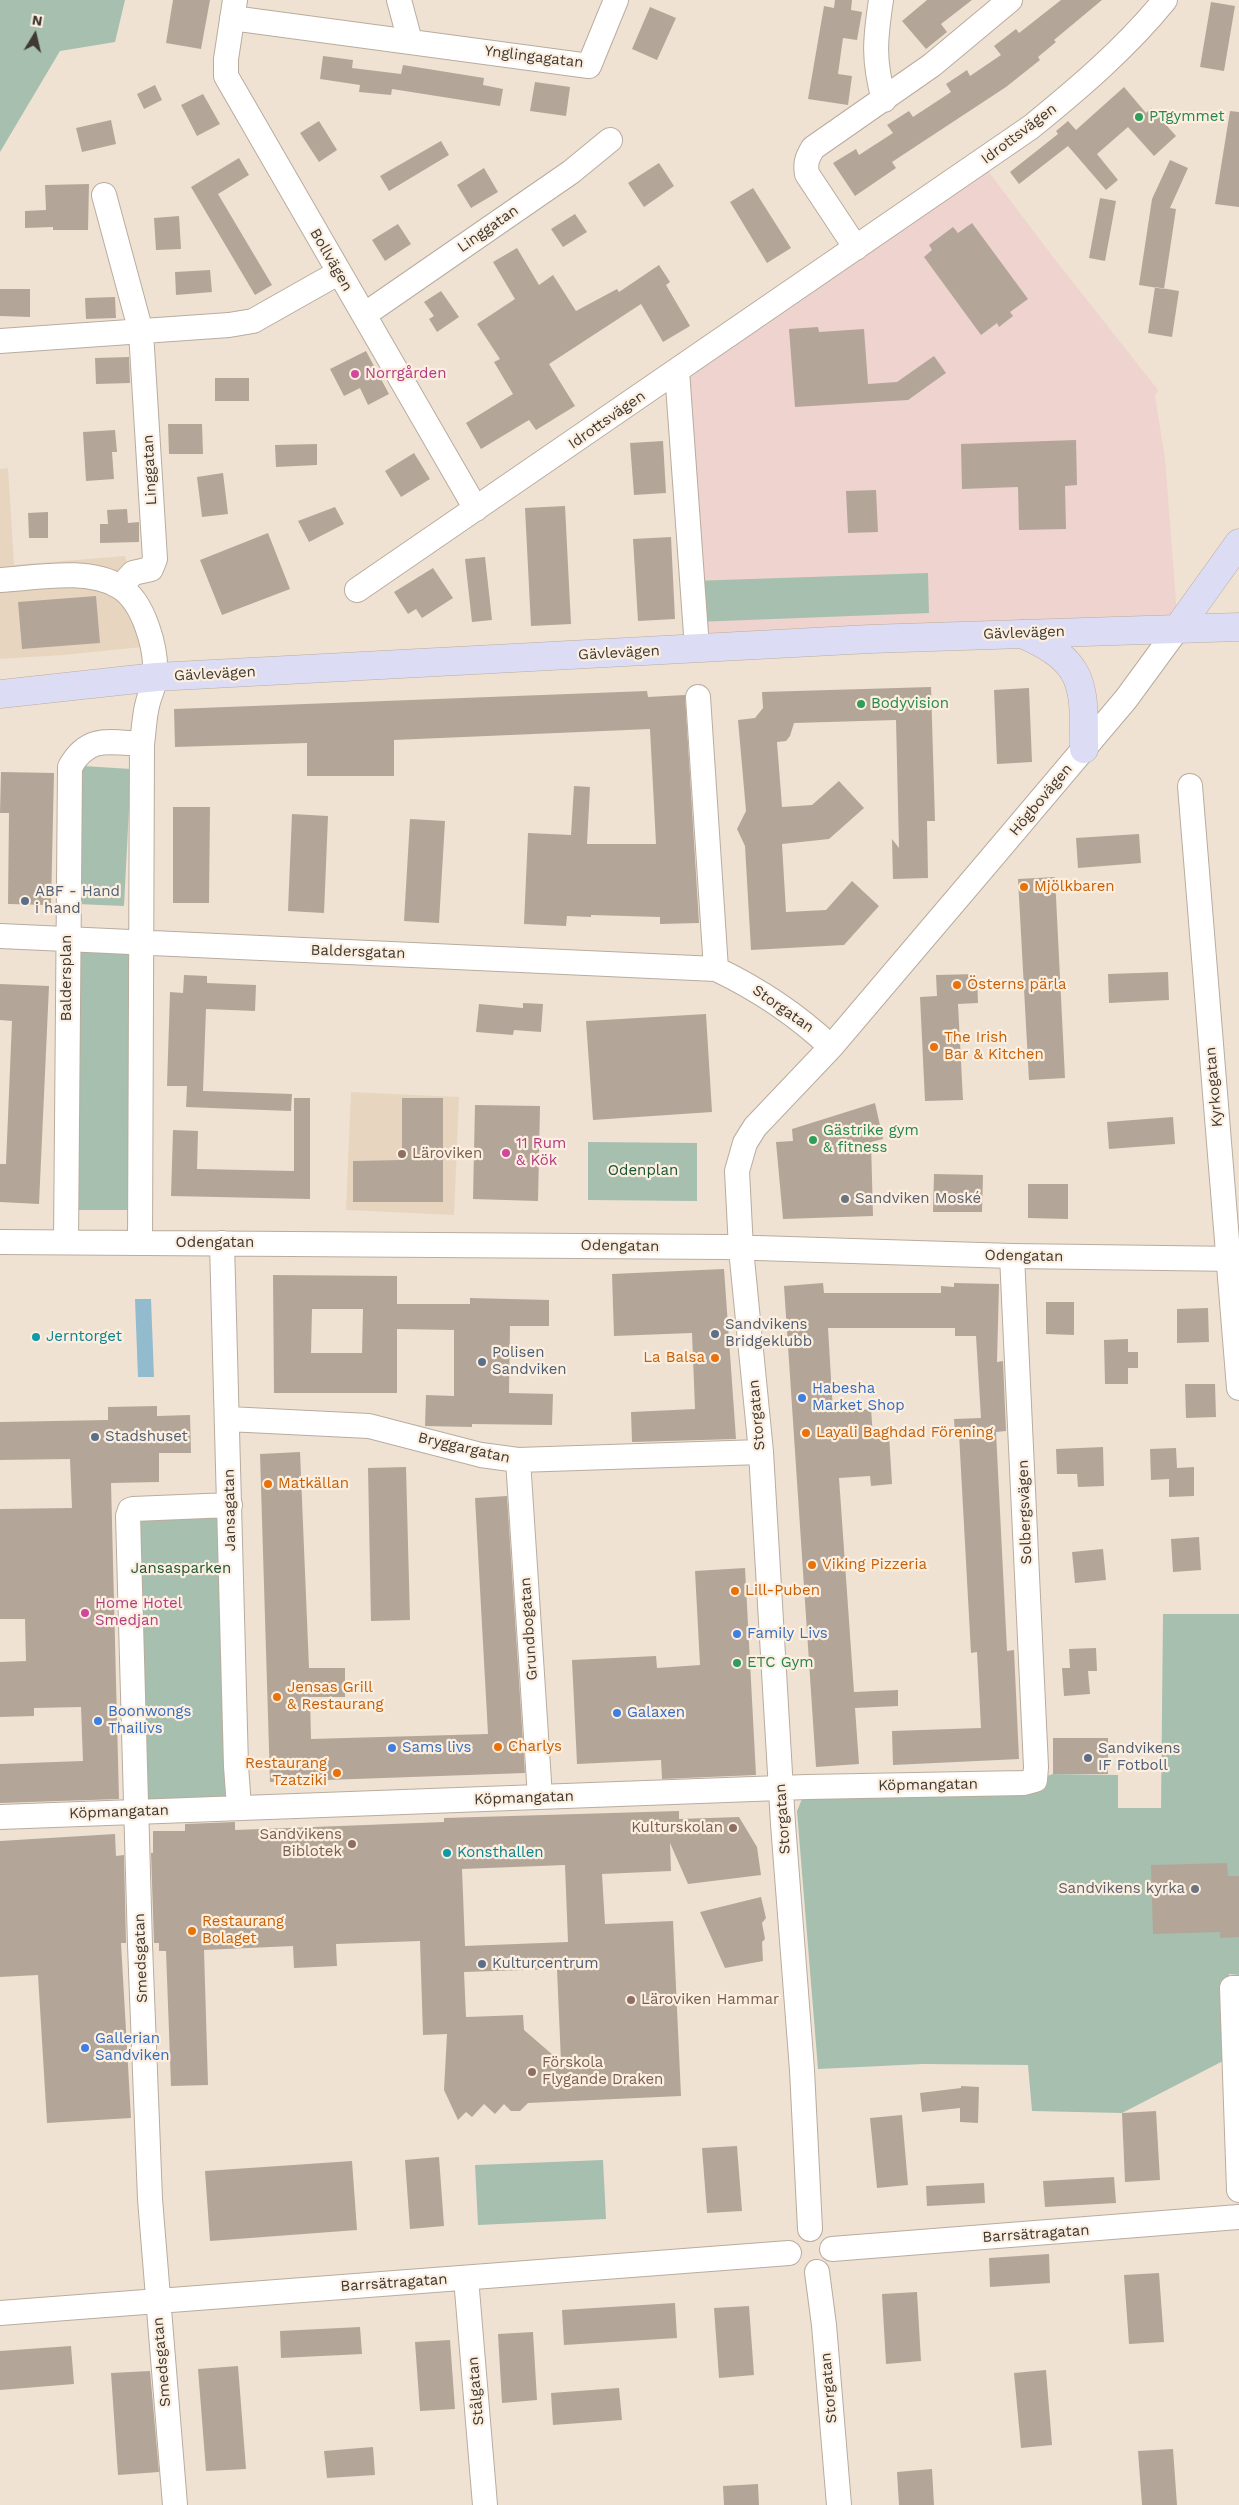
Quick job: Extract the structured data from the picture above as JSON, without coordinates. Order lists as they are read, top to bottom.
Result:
{
  "streets": {
    "main road": ["Gävlevägen", "Högbovägen"],
    "street": [
      "Ynglingagatan",
      "Idrottsvägen",
      "Linggatan",
      "Bollvägen",
      "Baldersgatan",
      "Baldersplan",
      "Storgatan",
      "Kyrkogatan",
      "Odengatan",
      "Bryggargatan",
      "Jansagatan",
      "Solbergsvägen",
      "Grundbogatan",
      "Köpmangatan",
      "Smedsgatan",
      "Barrsätragatan",
      "Stålgatan"
    ]
  },
  "crossings": [
    ["Ynglingagatan", "Bollvägen"],
    ["Idrottsvägen", "Bollvägen"],
    ["Linggatan", "Bollvägen"],
    ["Gävlevägen", "Högbovägen"],
    ["Högbovägen", "Storgatan"],
    ["Baldersgatan", "Baldersplan"],
    ["Baldersgatan", "Storgatan"],
    ["Baldersplan", "Odengatan"],
    ["Storgatan", "Odengatan"],
    ["Storgatan", "Bryggargatan"],
    ["Storgatan", "Köpmangatan"],
    ["Storgatan", "Barrsätragatan"],
    ["Kyrkogatan", "Odengatan"],
    ["Odengatan", "Jansagatan"],
    ["Odengatan", "Solbergsvägen"],
    ["Bryggargatan", "Jansagatan"],
    ["Bryggargatan", "Grundbogatan"],
    ["Jansagatan", "Köpmangatan"],
    ["Jansagatan", "Smedsgatan"],
    ["Solbergsvägen", "Köpmangatan"],
    ["Grundbogatan", "Köpmangatan"],
    ["Köpmangatan", "Smedsgatan"],
    ["Smedsgatan", "Barrsätragatan"],
    ["Barrsätragatan", "Stålgatan"]
  ],
  "parks": ["Odenplan", "Jansasparken"],
  "places": [
    "PTgymmet",
    "Norrgården",
    "Bodyvision",
    "Mjölkbaren",
    "ABF - Hand i hand",
    "Österns pärla",
    "The Irish Bar & Kitchen",
    "Gästrike gym & fitness",
    "11 Rum & Kök",
    "Läroviken",
    "Sandviken Moské",
    "Sandvikens Bridgeklubb",
    "Jerntorget",
    "La Balsa",
    "Polisen Sandviken",
    "Habesha Market Shop",
    "Layali Baghdad Förening",
    "Stadshuset",
    "Matkällan",
    "Viking Pizzeria",
    "Lill-Puben",
    "Home Hotel Smedjan",
    "Family Livs",
    "ETC Gym",
    "Jensas Grill & Restaurang",
    "Galaxen",
    "Boonwongs Thailivs",
    "Charlys",
    "Sams livs",
    "Sandvikens IF Fotboll",
    "Restaurang Tzatziki",
    "Kulturskolan",
    "Sandvikens Biblotek",
    "Konsthallen",
    "Sandvikens kyrka",
    "Restaurang Bolaget",
    "Kulturcentrum",
    "Läroviken Hammar",
    "Gallerian Sandviken",
    "Förskola Flygande Draken"
  ],
  "north": "top"
}
